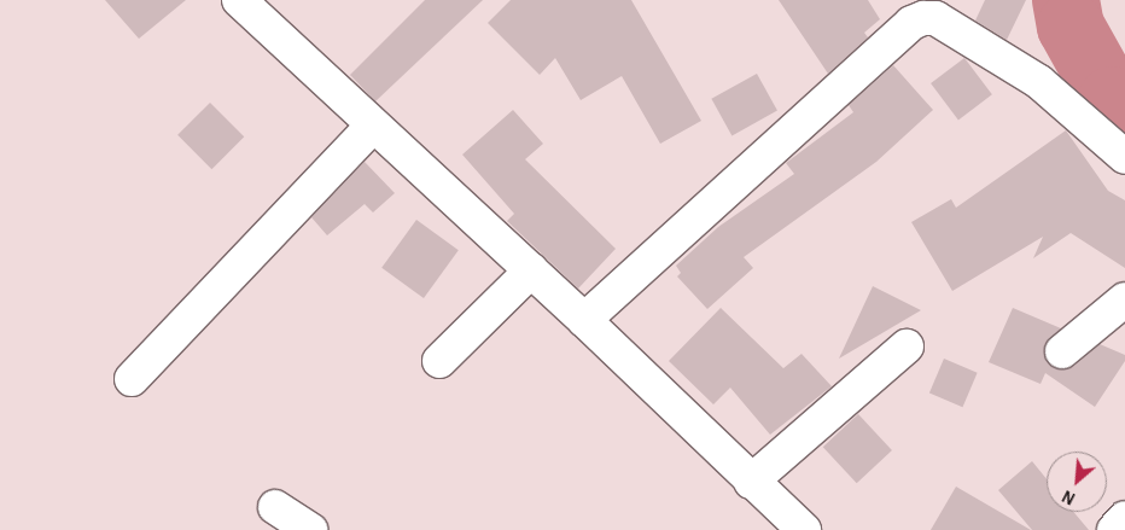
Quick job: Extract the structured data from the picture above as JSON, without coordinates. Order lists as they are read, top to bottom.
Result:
{
  "north": "bottom left"
}
